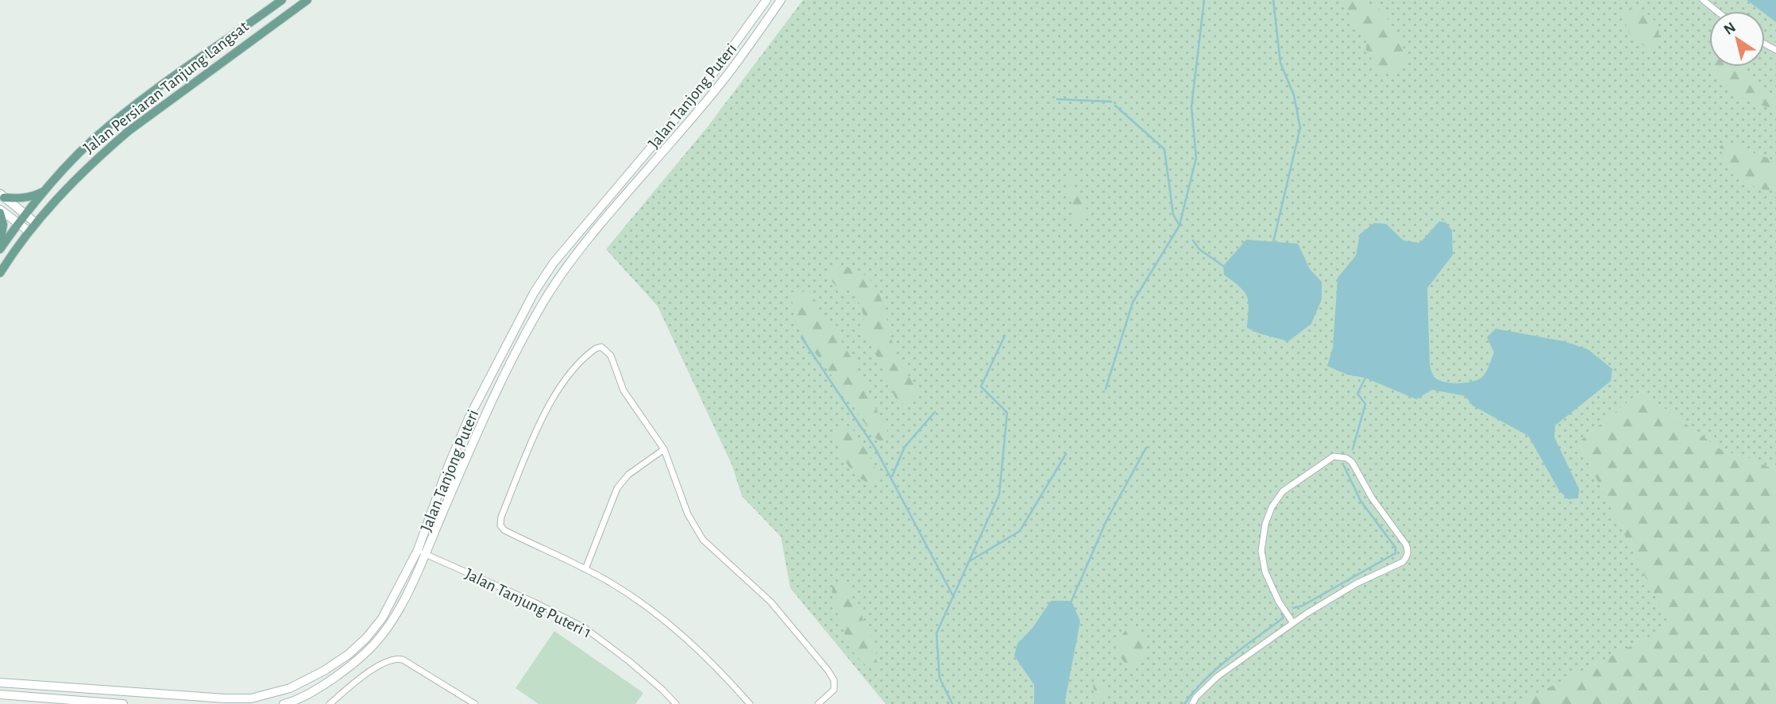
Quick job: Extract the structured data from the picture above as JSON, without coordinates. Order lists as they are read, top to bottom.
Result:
{
  "streets": {
    "main road": ["Jalan Persiaran Tanjung Langsat"],
    "street": ["Jalan Tanjong Puteri", "Jalan Tanjung Puteri 1"]
  },
  "crossings": [
    ["Jalan Tanjong Puteri", "Jalan Tanjung Puteri 1"]
  ],
  "north": "top left"
}
